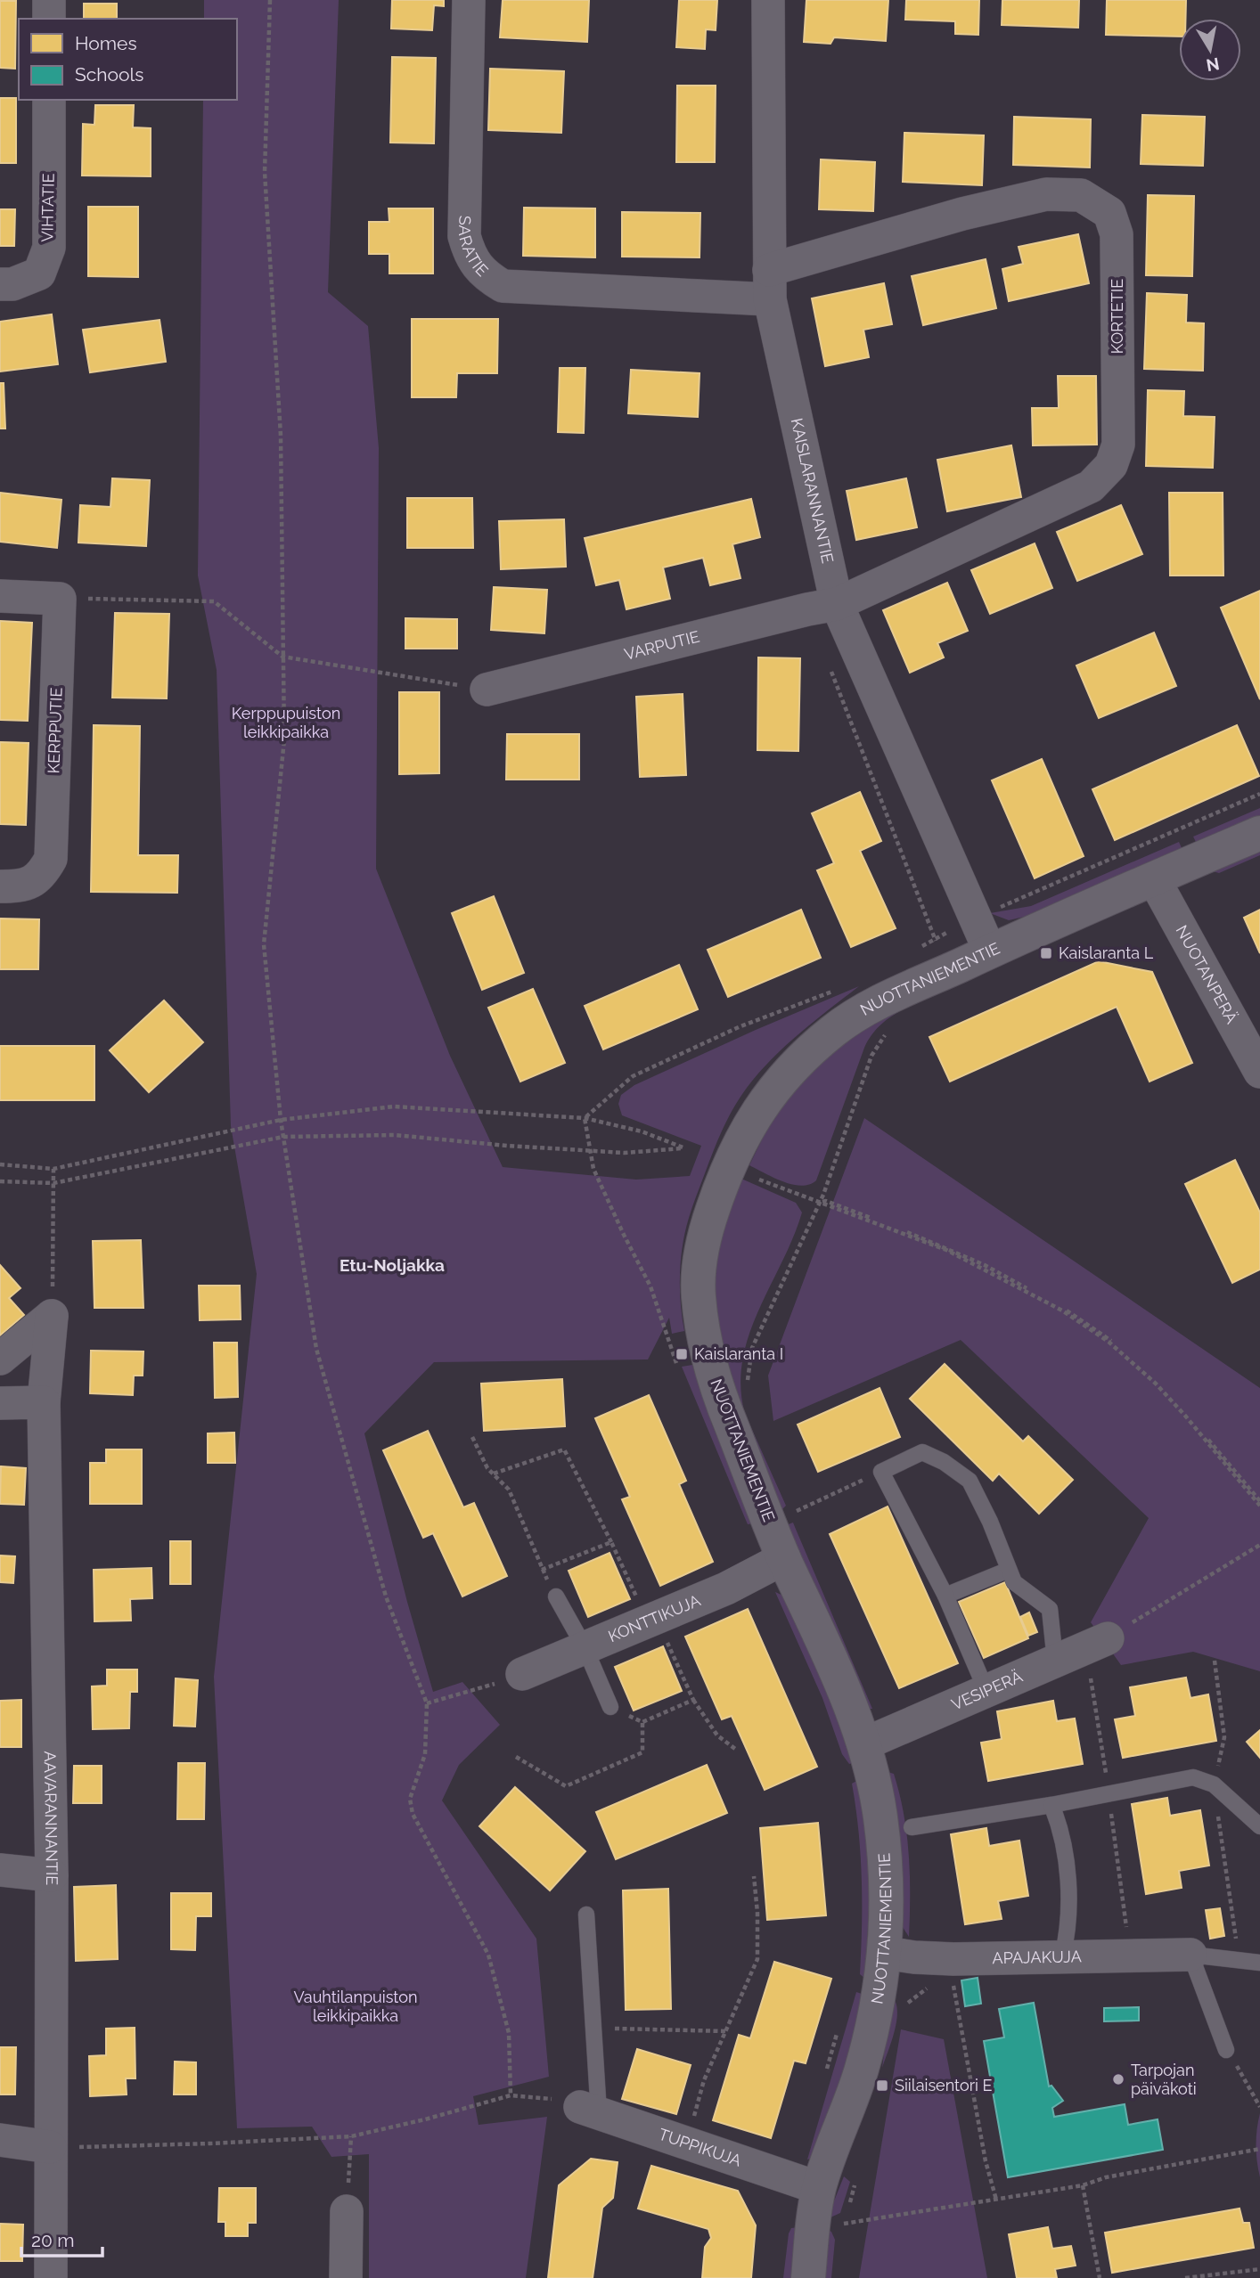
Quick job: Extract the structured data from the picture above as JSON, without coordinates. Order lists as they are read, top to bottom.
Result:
{
  "streets": {
    "street": [
      "VIHTATIE",
      "SARATIE",
      "KORTETIE",
      "KAISLARANNANTIE",
      "VARPUTIE",
      "KERPPUTIE",
      "NUOTANPERÄ",
      "NUOTTANIEMENTIE",
      "KONTTIKUJA",
      "VESIPERÄ",
      "AAVARANNANTIE",
      "APAJAKUJA",
      "TUPPIKUJA"
    ]
  },
  "crossings": [
    ["SARATIE", "KORTETIE"],
    ["SARATIE", "KAISLARANNANTIE"],
    ["KORTETIE", "KAISLARANNANTIE"],
    ["KORTETIE", "VARPUTIE"],
    ["KAISLARANNANTIE", "VARPUTIE"],
    ["KAISLARANNANTIE", "NUOTTANIEMENTIE"],
    ["NUOTANPERÄ", "NUOTTANIEMENTIE"],
    ["NUOTTANIEMENTIE", "KONTTIKUJA"],
    ["NUOTTANIEMENTIE", "VESIPERÄ"],
    ["NUOTTANIEMENTIE", "APAJAKUJA"],
    ["NUOTTANIEMENTIE", "TUPPIKUJA"]
  ],
  "districts": ["Etu-Noljakka"],
  "parks": ["Kerppupuiston leikkipaikka", "Vauhtilanpuiston leikkipaikka"],
  "places": {
    "transit": ["Kaislaranta L", "Kaislaranta I", "Siilaisentori E"],
    "other": ["Tarpojan päiväkoti"]
  },
  "legend": ["Homes", "Schools"],
  "scale_bar": "20 m",
  "north": "bottom"
}
